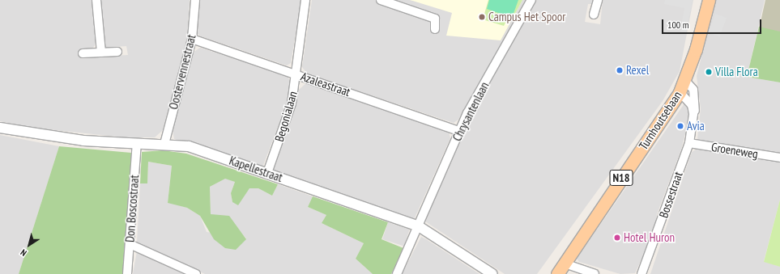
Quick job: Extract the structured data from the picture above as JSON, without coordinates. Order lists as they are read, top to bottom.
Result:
{
  "streets": {
    "main road": ["Turnhoutsebaan", "N18"],
    "street": [
      "Oostervennestraat",
      "Azaleastraat",
      "Chrysantenlaan",
      "Begonialaan",
      "Groeneweg",
      "Kapellestraat",
      "Bossestraat",
      "Don Boscostraat"
    ]
  },
  "crossings": [
    ["Oostervennestraat", "Azaleastraat"],
    ["Oostervennestraat", "Kapellestraat"],
    ["Azaleastraat", "Chrysantenlaan"],
    ["Azaleastraat", "Begonialaan"],
    ["Chrysantenlaan", "Kapellestraat"],
    ["Begonialaan", "Kapellestraat"],
    ["Turnhoutsebaan", "Bossestraat"],
    ["Groeneweg", "Bossestraat"],
    ["Kapellestraat", "Don Boscostraat"]
  ],
  "places": [
    "Campus Het Spoor",
    "Rexel",
    "Villa Flora",
    "Avia",
    "Hotel Huron"
  ],
  "scale_bar": "100 m",
  "north": "bottom left"
}
